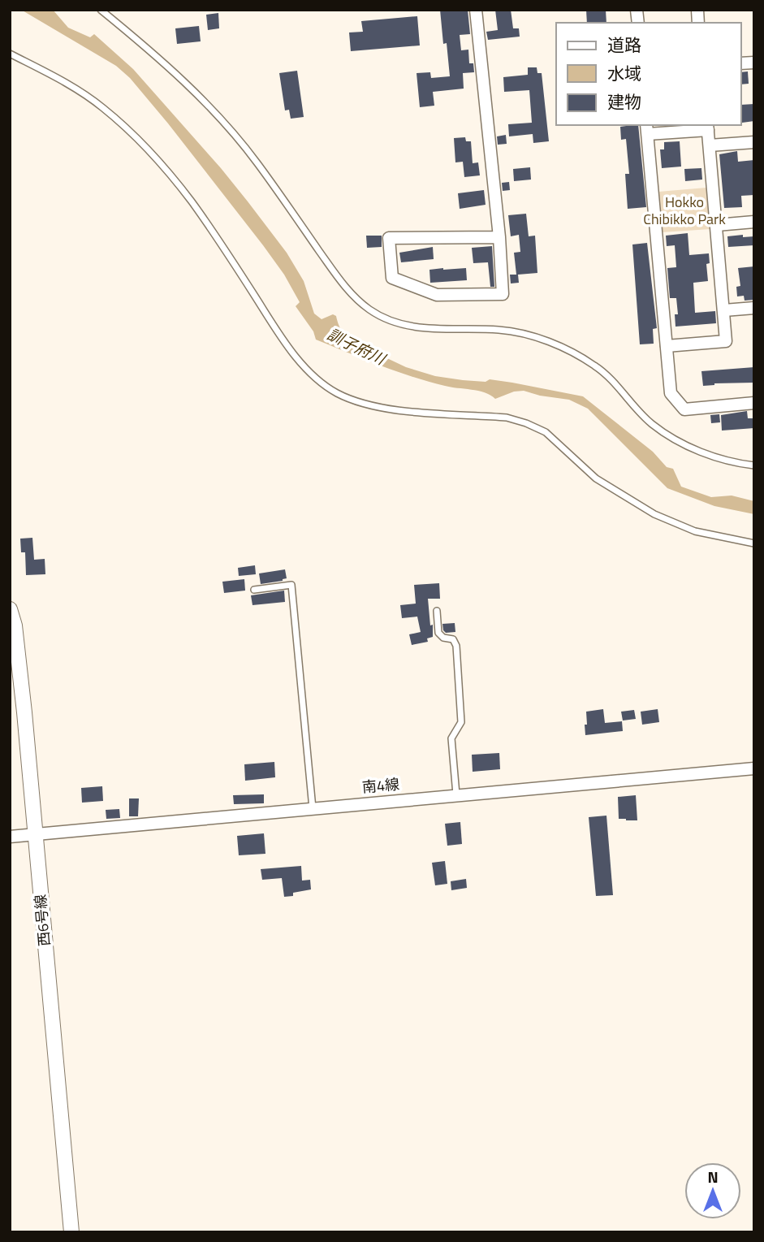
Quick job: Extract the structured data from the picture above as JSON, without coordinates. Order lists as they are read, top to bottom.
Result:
{
  "streets": {
    "street": ["南4線", "西6号線"]
  },
  "crossings": [
    ["南4線", "西6号線"]
  ],
  "water": ["訓子府川"],
  "parks": ["Hokko Chibikko Park"],
  "legend": ["道路", "水域", "建物"],
  "north": "top"
}
